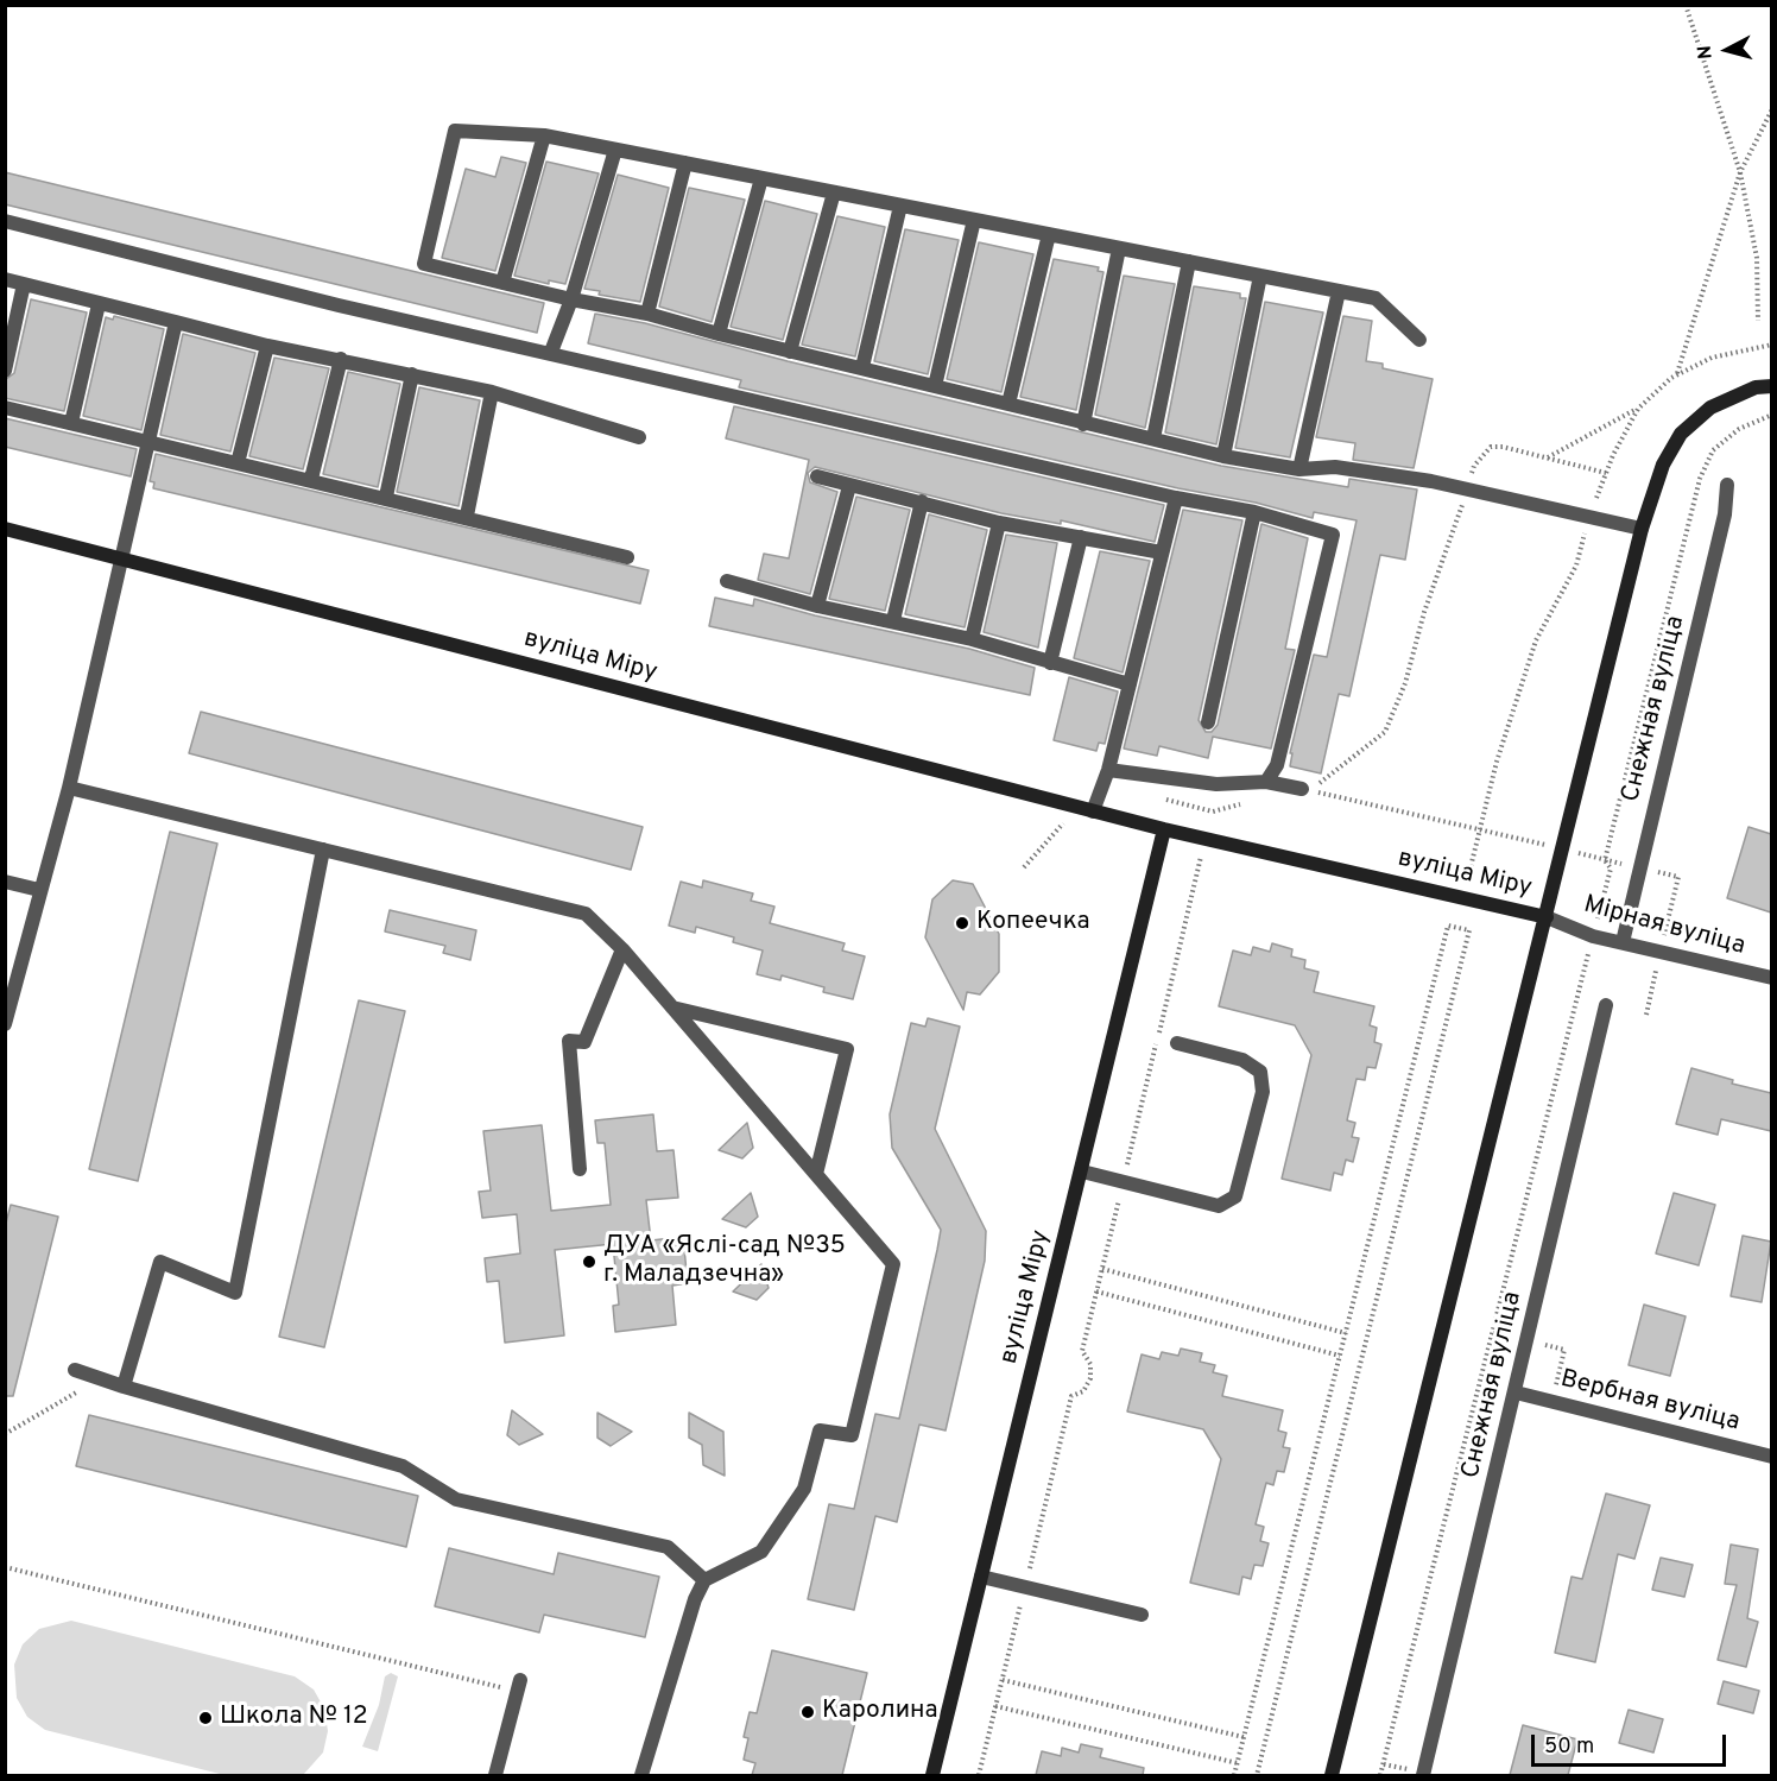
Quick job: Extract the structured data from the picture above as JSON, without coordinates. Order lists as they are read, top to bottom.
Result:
{
  "streets": {
    "main road": ["вуліца Міру"],
    "street": ["Снежная вуліца", "Мірная вуліца", "Вербная вуліца"]
  },
  "crossings": [
    ["вуліца Міру", "Мірная вуліца"],
    ["Снежная вуліца", "Мірная вуліца"],
    ["Снежная вуліца", "Вербная вуліца"]
  ],
  "places": [
    "Копеечка",
    "ДУА «Яслі-сад №35 г. Маладзечна»",
    "Каролина",
    "Школа № 12"
  ],
  "scale_bar": "50 m",
  "north": "left"
}
